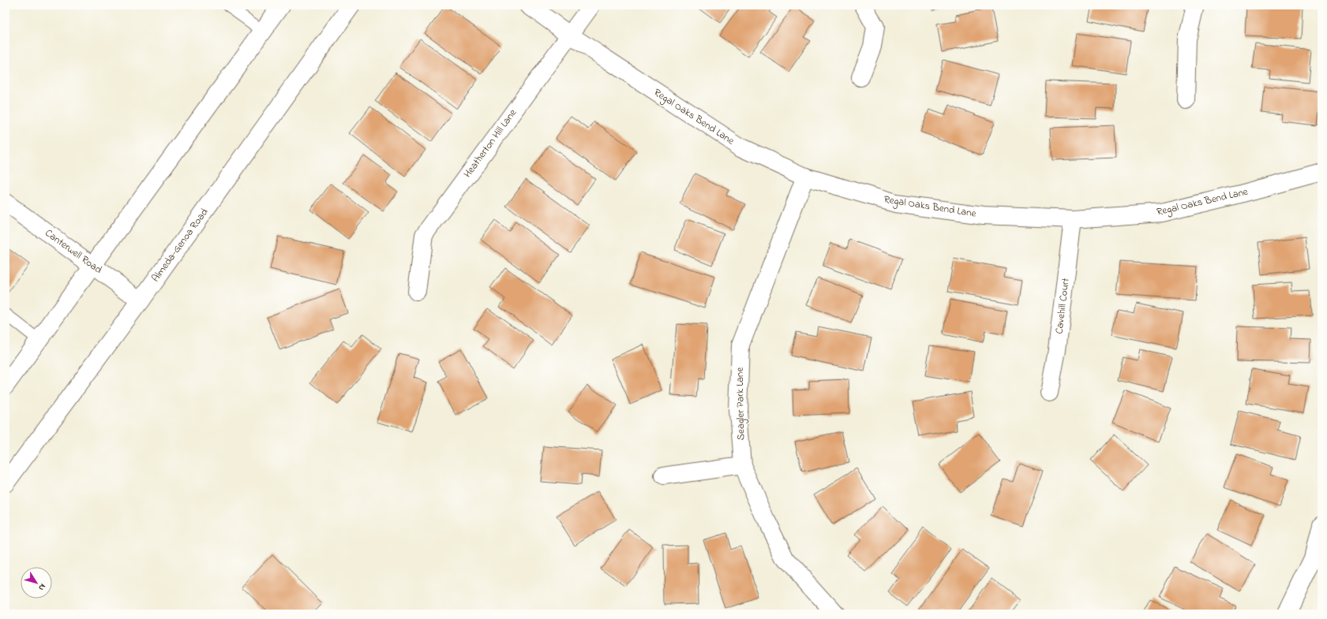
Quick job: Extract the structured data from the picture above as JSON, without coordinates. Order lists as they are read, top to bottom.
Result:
{
  "streets": {
    "street": [
      "Regal Oaks Bend Lane",
      "Heatherton Hill Lane",
      "Almeda-Genoa Road",
      "Canterwell Road",
      "Cavehill Court",
      "Seagler Park Lane"
    ]
  },
  "crossings": [
    ["Regal Oaks Bend Lane", "Heatherton Hill Lane"],
    ["Regal Oaks Bend Lane", "Cavehill Court"],
    ["Regal Oaks Bend Lane", "Seagler Park Lane"],
    ["Almeda-Genoa Road", "Canterwell Road"]
  ],
  "north": "bottom right"
}
